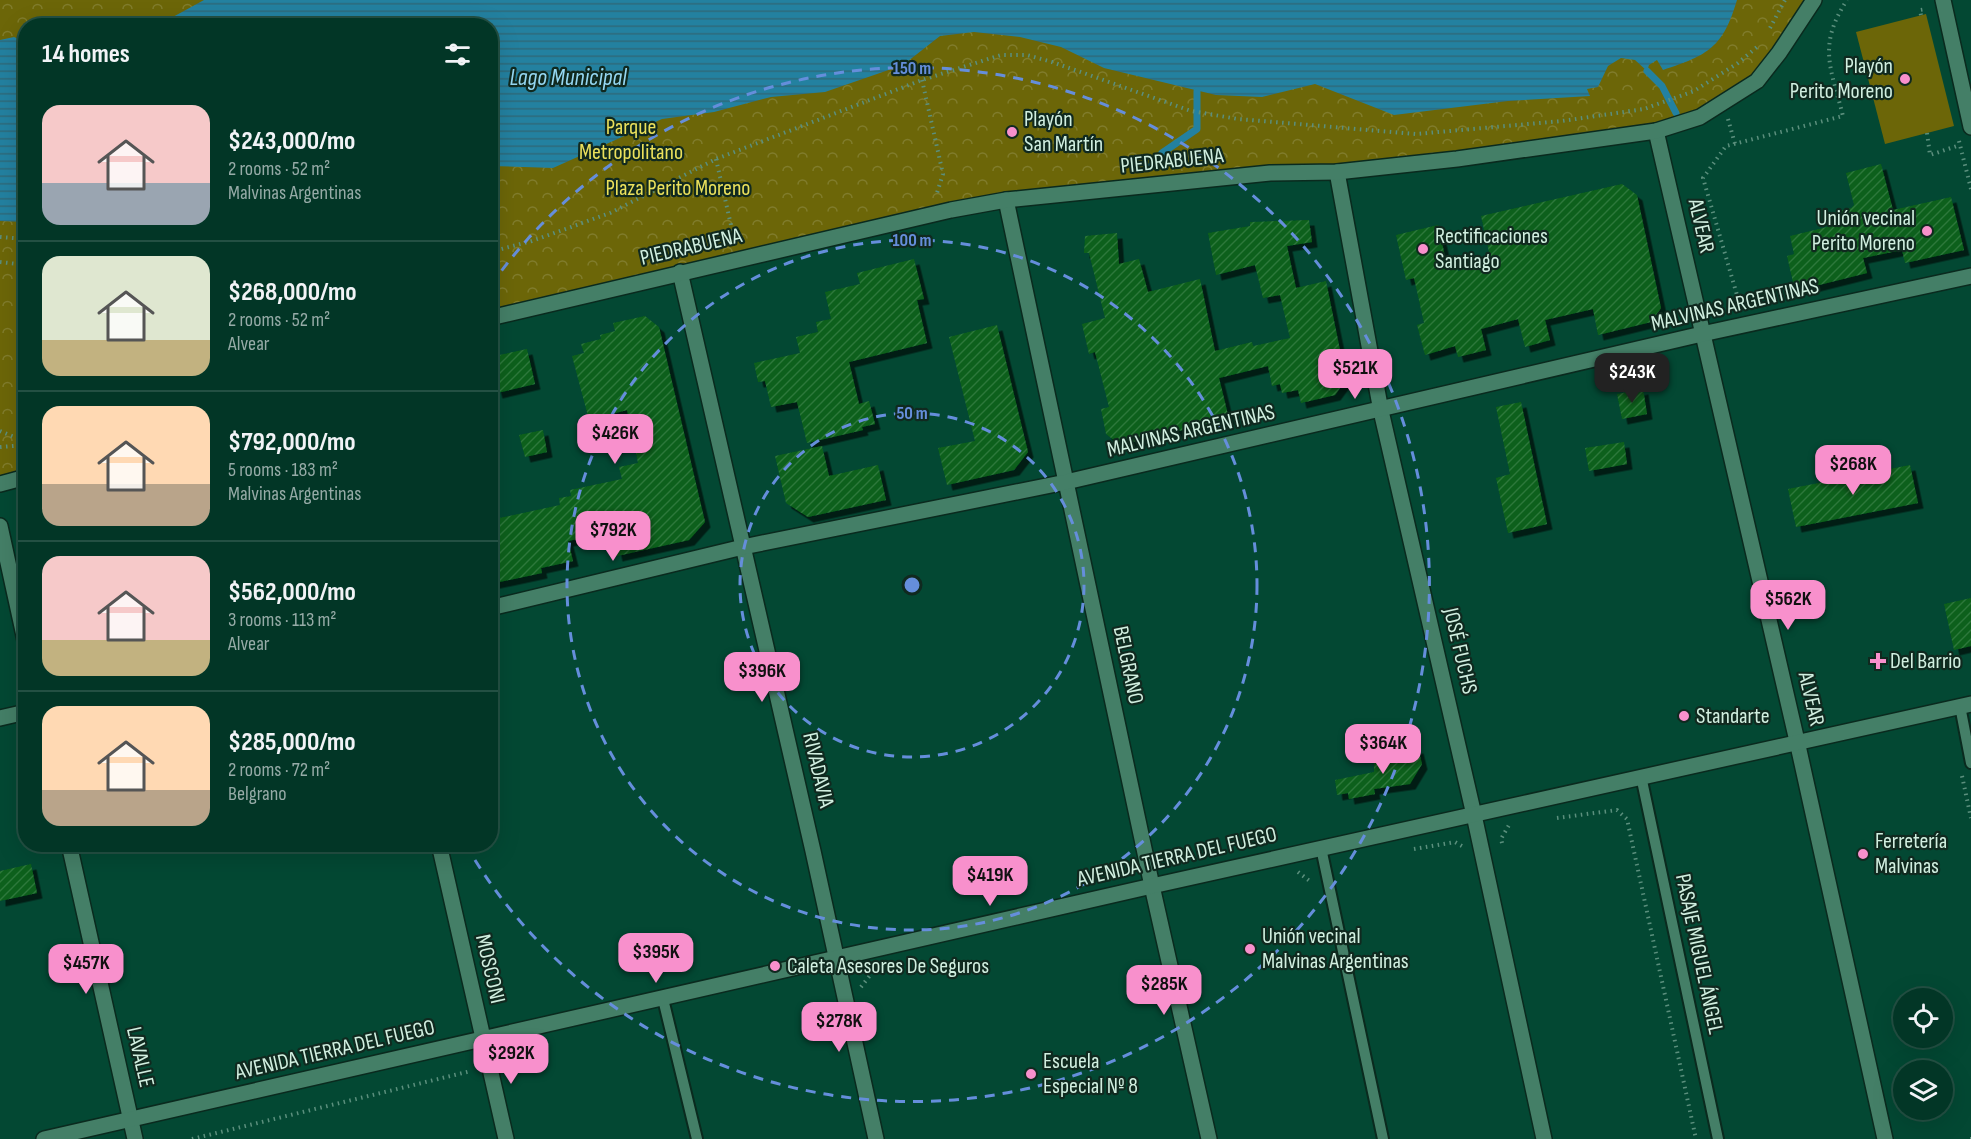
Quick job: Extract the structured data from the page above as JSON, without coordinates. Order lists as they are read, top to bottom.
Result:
{
  "streets": {
    "street": [
      "PIEDRABUENA",
      "ALVEAR",
      "MALVINAS ARGENTINAS",
      "JOSÉ FUCHS",
      "BELGRANO",
      "RIVADAVIA",
      "AVENIDA TIERRA DEL FUEGO",
      "MOSCONI",
      "LAVALLE"
    ],
    "lane": ["PASAJE MIGUEL ÁNGEL"]
  },
  "crossings": [
    ["PIEDRABUENA", "ALVEAR"],
    ["PIEDRABUENA", "JOSÉ FUCHS"],
    ["PIEDRABUENA", "BELGRANO"],
    ["PIEDRABUENA", "RIVADAVIA"],
    ["ALVEAR", "MALVINAS ARGENTINAS"],
    ["ALVEAR", "AVENIDA TIERRA DEL FUEGO"],
    ["MALVINAS ARGENTINAS", "JOSÉ FUCHS"],
    ["MALVINAS ARGENTINAS", "BELGRANO"],
    ["MALVINAS ARGENTINAS", "RIVADAVIA"],
    ["JOSÉ FUCHS", "AVENIDA TIERRA DEL FUEGO"],
    ["BELGRANO", "AVENIDA TIERRA DEL FUEGO"],
    ["RIVADAVIA", "AVENIDA TIERRA DEL FUEGO"],
    ["AVENIDA TIERRA DEL FUEGO", "PASAJE MIGUEL ÁNGEL"],
    ["AVENIDA TIERRA DEL FUEGO", "MOSCONI"],
    ["AVENIDA TIERRA DEL FUEGO", "LAVALLE"]
  ],
  "water": ["Lago Municipal"],
  "parks": ["Parque Metropolitano", "Plaza Perito Moreno"],
  "places": {
    "other": [
      "Playón Perito Moreno",
      "Playón San Martín",
      "Unión vecinal Perito Moreno",
      "Rectificaciones Santiago",
      "Standarte",
      "Ferretería Malvinas",
      "Unión vecinal Malvinas Argentinas",
      "Caleta Asesores De Seguros",
      "Escuela Especial Nº 8"
    ],
    "health": ["Del Barrio"]
  },
  "page": {
    "heading": "14 homes",
    "list": [
      {
        "name": "$243,000/mo",
        "note": "2 rooms · 52 m² · Malvinas Argentinas"
      },
      {
        "name": "$268,000/mo",
        "note": "2 rooms · 52 m² · Alvear"
      },
      {
        "name": "$792,000/mo",
        "note": "5 rooms · 183 m² · Malvinas Argentinas"
      },
      {
        "name": "$562,000/mo",
        "note": "3 rooms · 113 m² · Alvear"
      },
      {
        "name": "$285,000/mo",
        "note": "2 rooms · 72 m² · Belgrano"
      }
    ],
    "price": [
      "$521K",
      "$243K",
      "$426K",
      "$268K",
      "$792K",
      "$562K",
      "$396K",
      "$364K",
      "$419K",
      "$395K",
      "$457K",
      "$285K",
      "$278K",
      "$292K"
    ]
  },
  "rings": ["150 m", "100 m", "50 m"]
}
